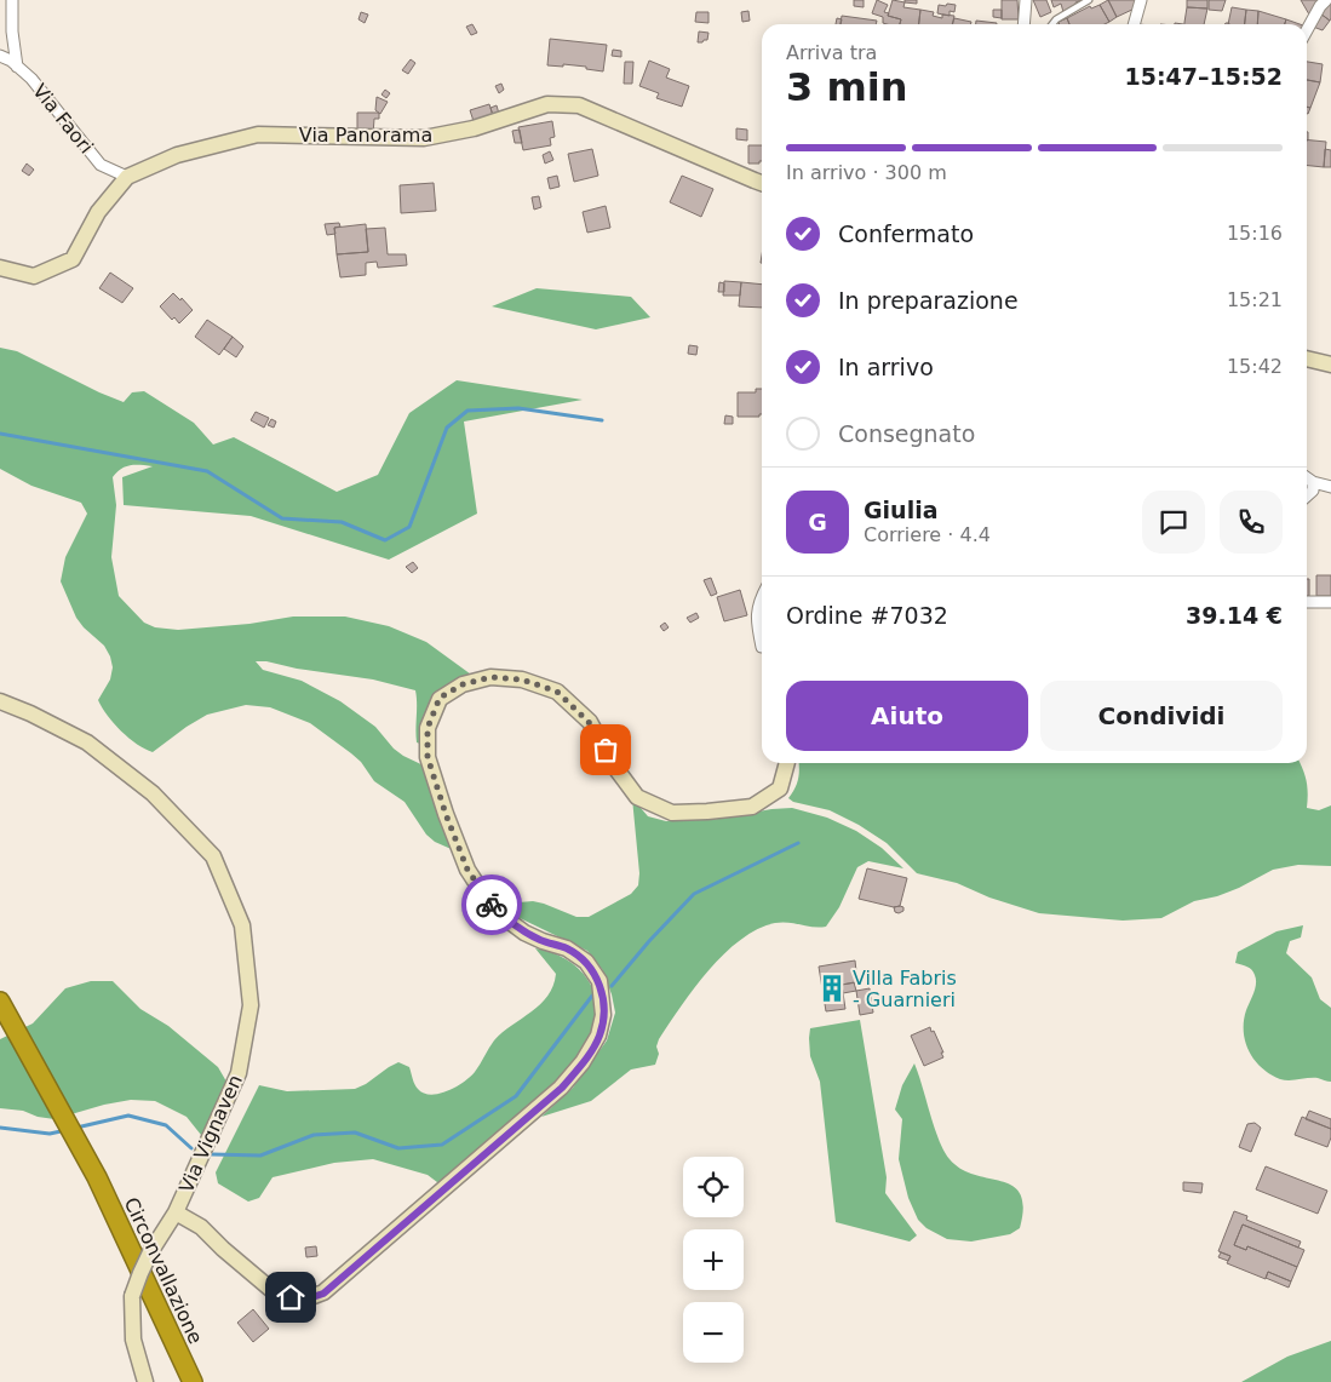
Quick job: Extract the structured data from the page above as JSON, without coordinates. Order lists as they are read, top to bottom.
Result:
{
  "streets": {
    "highway": ["Circonvallazione"],
    "street": ["Via Faori", "Via Panorama", "Via Vignaven"]
  },
  "crossings": [
    ["Via Faori", "Via Panorama"]
  ],
  "places": {
    "building": ["Villa Fabris - Guarnieri"]
  },
  "page": {
    "heading": ["3 min", "Arriva tra", "15:47–15:52"],
    "panel": [
      "Giulia",
      "Corriere · 4.4",
      "Ordine #7032",
      "39.14 €"
    ],
    "bar": "In arrivo · 300 m",
    "list": [
      ["Confermato", "15:16"],
      ["In preparazione", "15:21"],
      ["In arrivo", "15:42"],
      "Consegnato"
    ],
    "round": "G",
    "buttons": ["Aiuto", "Condividi"],
    "map_buttons": ["+", "−"]
  }
}
